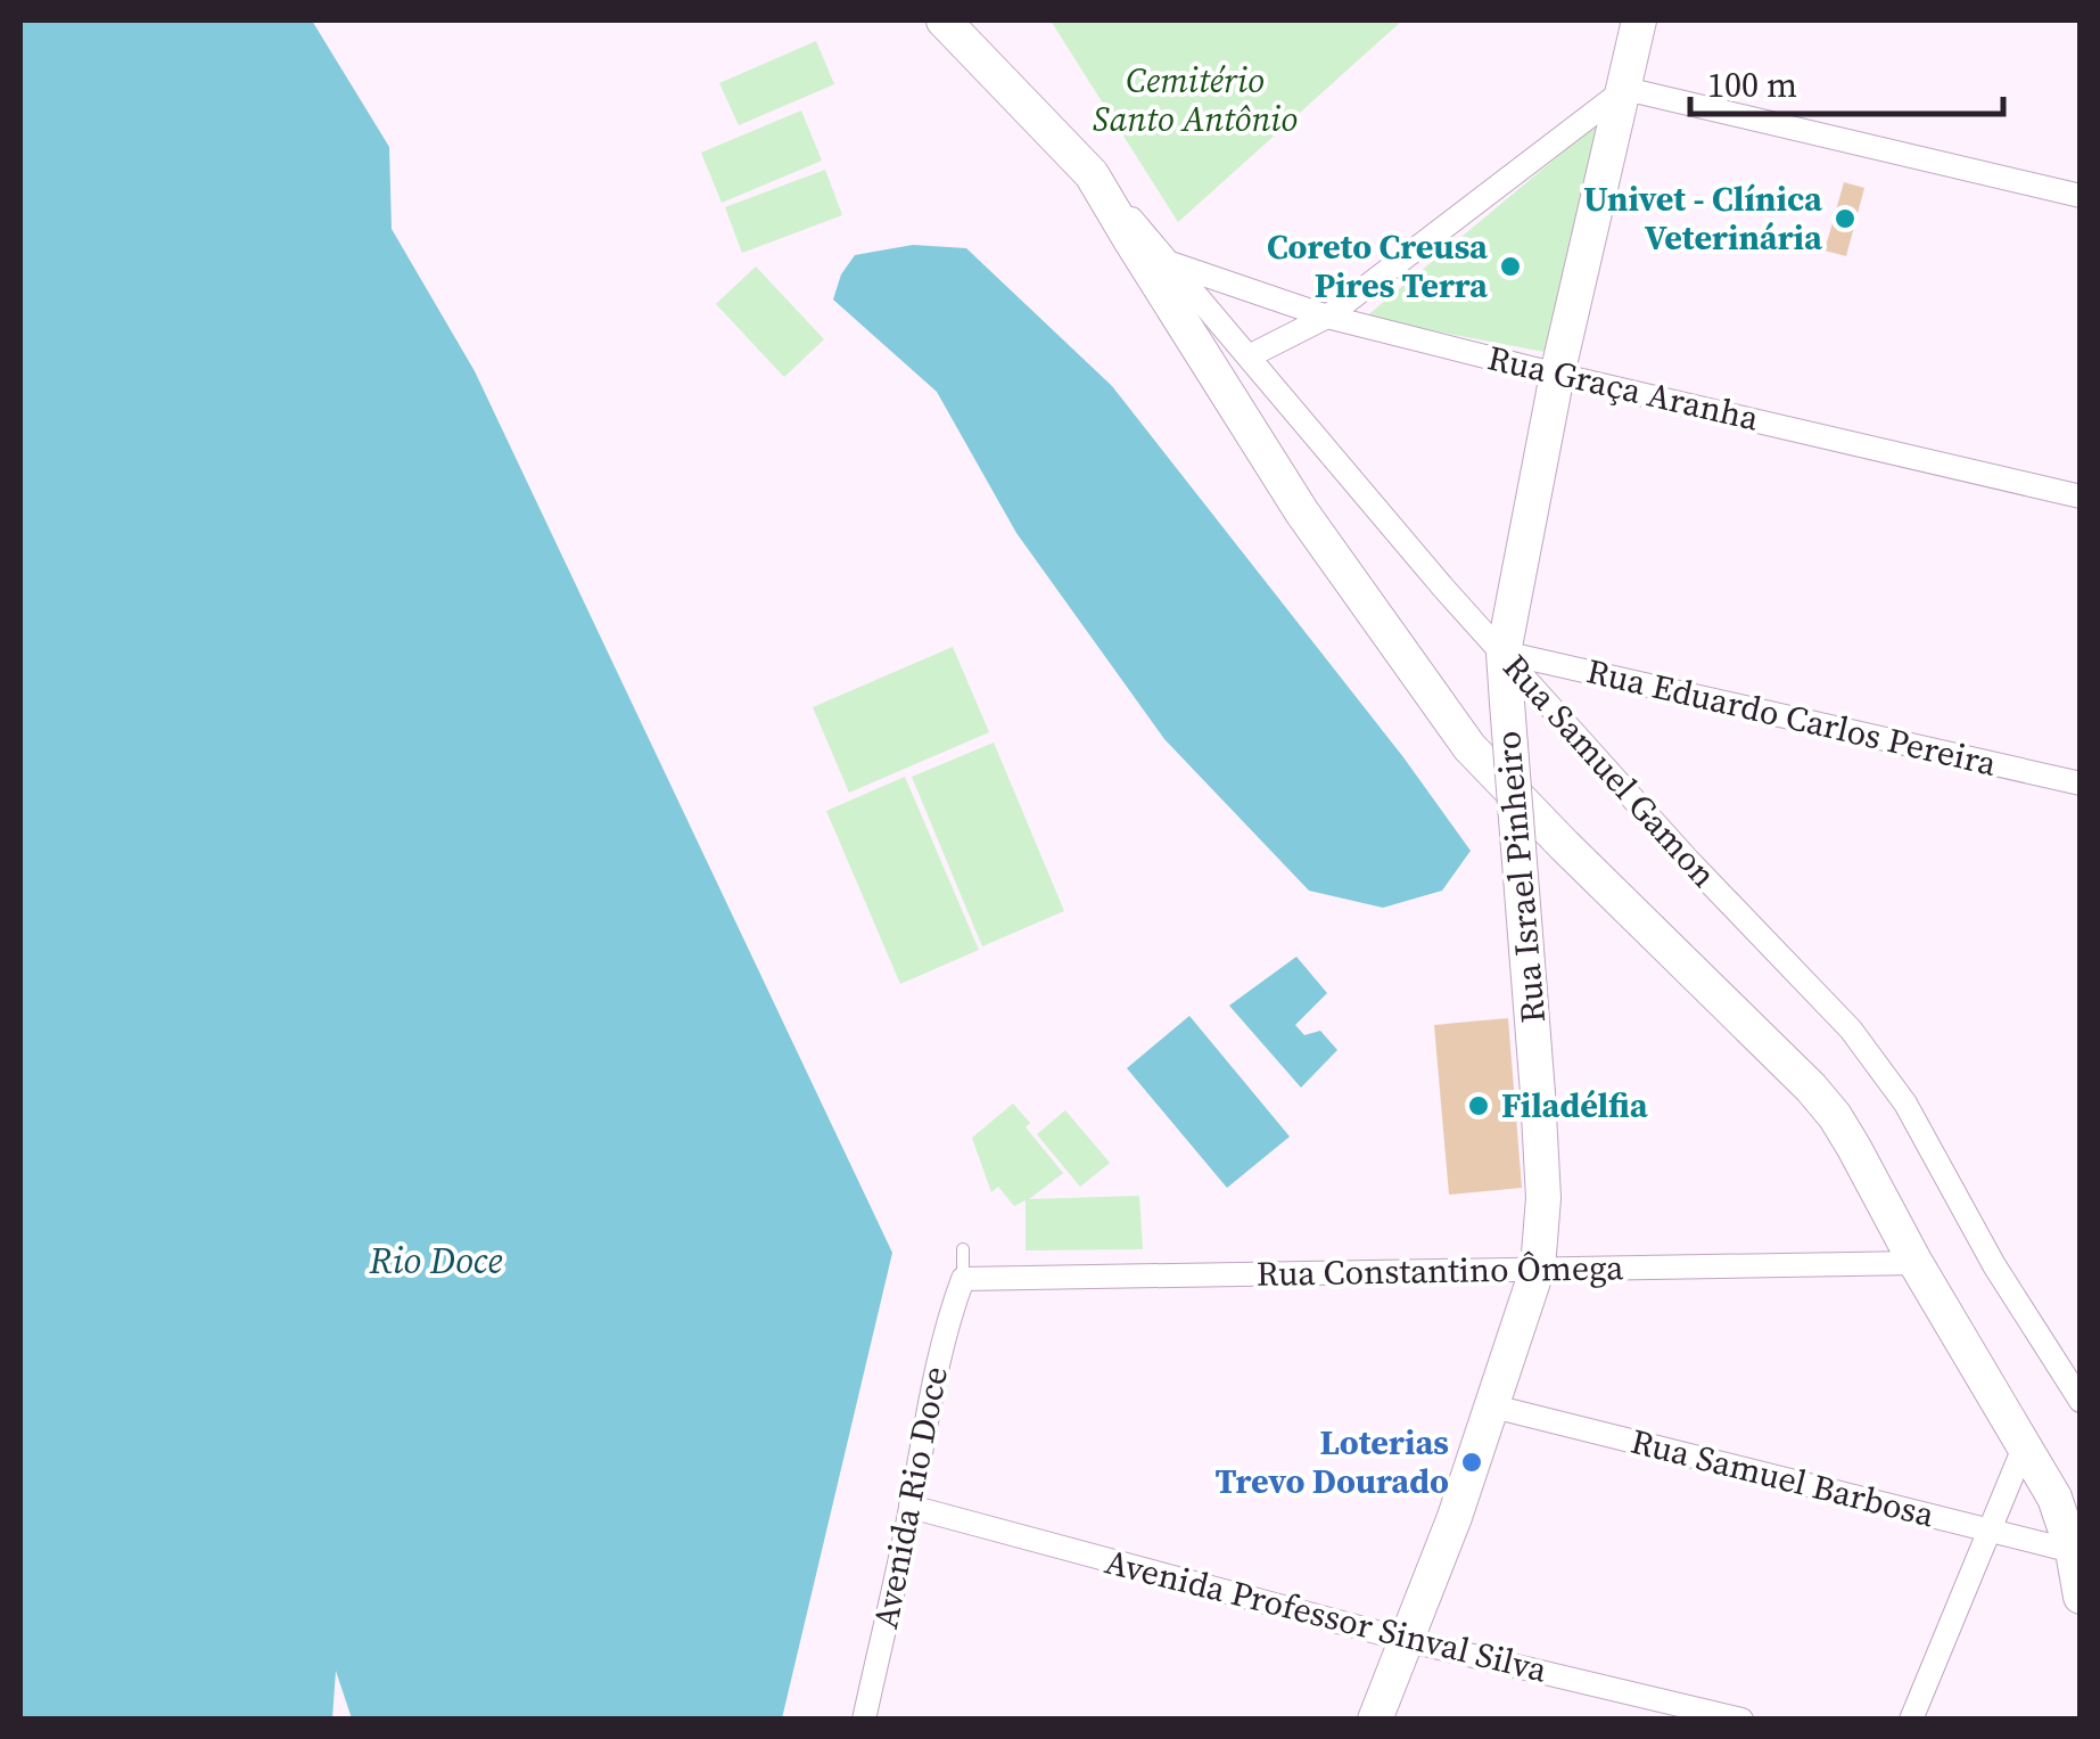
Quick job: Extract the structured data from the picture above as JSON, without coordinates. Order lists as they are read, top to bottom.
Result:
{
  "streets": {
    "street": [
      "Rua Graça Aranha",
      "Rua Eduardo Carlos Pereira",
      "Rua Samuel Gamon",
      "Rua Israel Pinheiro",
      "Rua Constantino Ômega",
      "Rua Samuel Barbosa",
      "Avenida Rio Doce",
      "Avenida Professor Sinval Silva"
    ]
  },
  "crossings": [
    ["Rua Graça Aranha", "Rua Samuel Gamon"],
    ["Rua Graça Aranha", "Rua Israel Pinheiro"],
    ["Rua Eduardo Carlos Pereira", "Rua Samuel Gamon"],
    ["Rua Eduardo Carlos Pereira", "Rua Israel Pinheiro"],
    ["Rua Samuel Gamon", "Rua Israel Pinheiro"],
    ["Rua Israel Pinheiro", "Rua Constantino Ômega"],
    ["Rua Israel Pinheiro", "Rua Samuel Barbosa"],
    ["Rua Israel Pinheiro", "Avenida Professor Sinval Silva"],
    ["Rua Constantino Ômega", "Avenida Rio Doce"],
    ["Avenida Rio Doce", "Avenida Professor Sinval Silva"]
  ],
  "water": ["Rio Doce"],
  "parks": ["Cemitério Santo Antônio"],
  "places": [
    "Univet - Clínica Veterinária",
    "Coreto Creusa Pires Terra",
    "Filadélfia",
    "Loterias Trevo Dourado"
  ],
  "scale_bar": "100 m"
}
